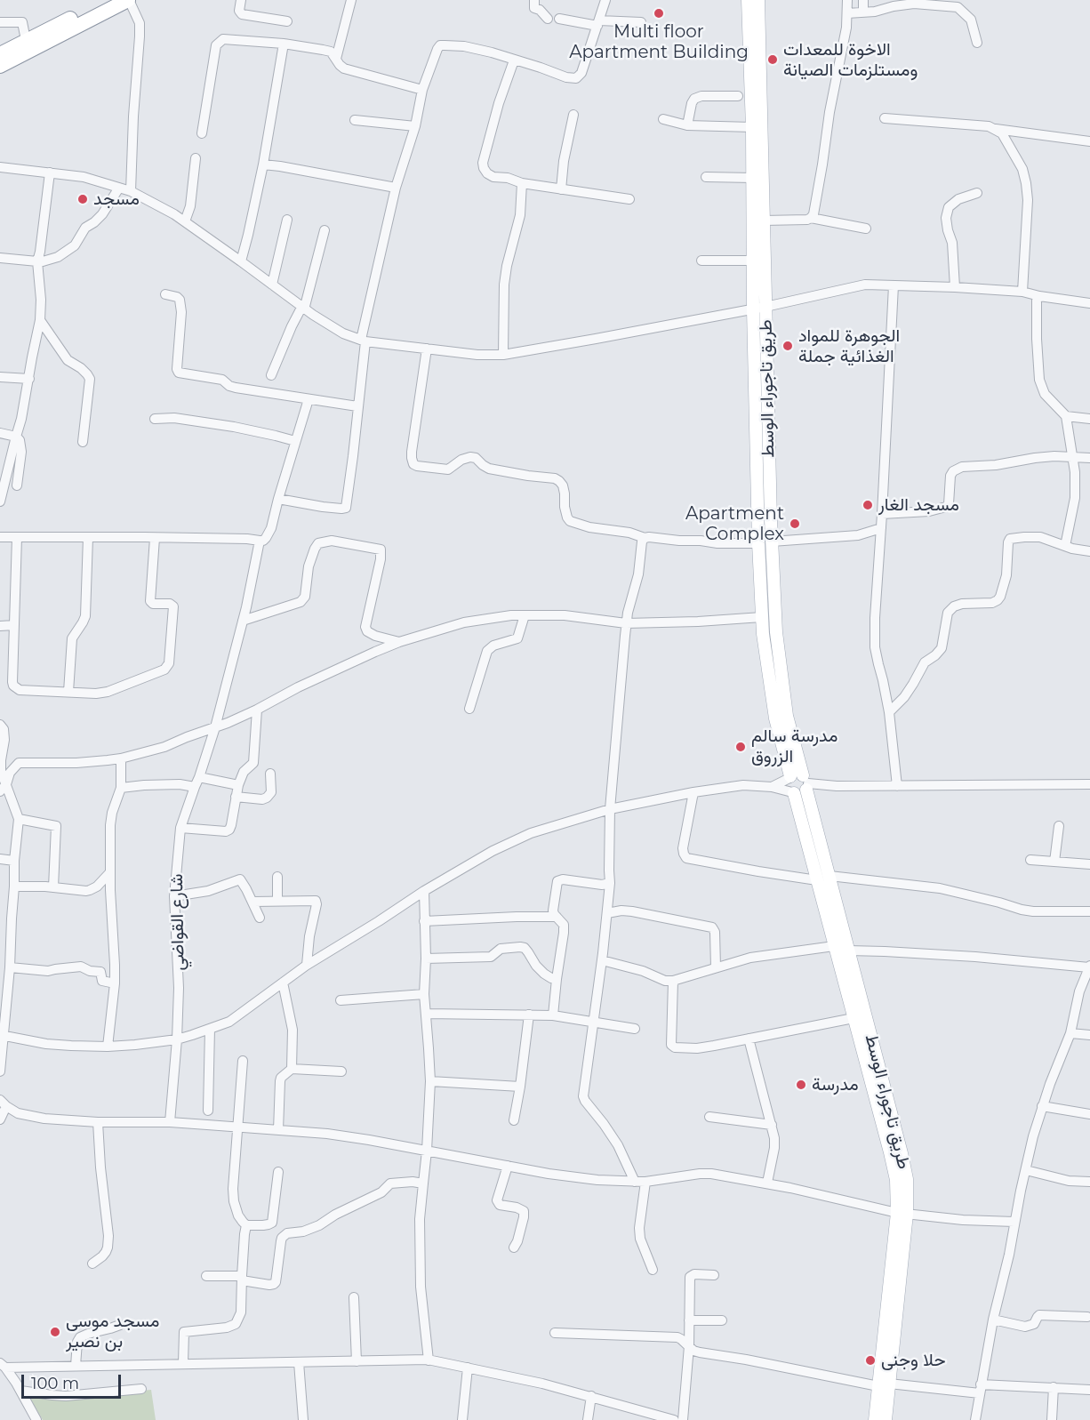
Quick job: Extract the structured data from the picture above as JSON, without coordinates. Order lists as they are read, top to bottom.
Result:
{
  "streets": {
    "main road": ["طريق تاجوراء الوسط"],
    "street": ["شارع القواضي"]
  },
  "places": [
    "Multi floor Apartment Building",
    "الاخوة للمعدات ومستلزمات الصيانة",
    "مسجد",
    "الجوهرة للمواد الغذائية جملة",
    "مسجد الغار",
    "Apartment Complex",
    "مدرسة سالم الزروق",
    "مدرسة",
    "مسجد موسى بن نصير",
    "حلا وجنى"
  ],
  "scale_bar": "100 m"
}
